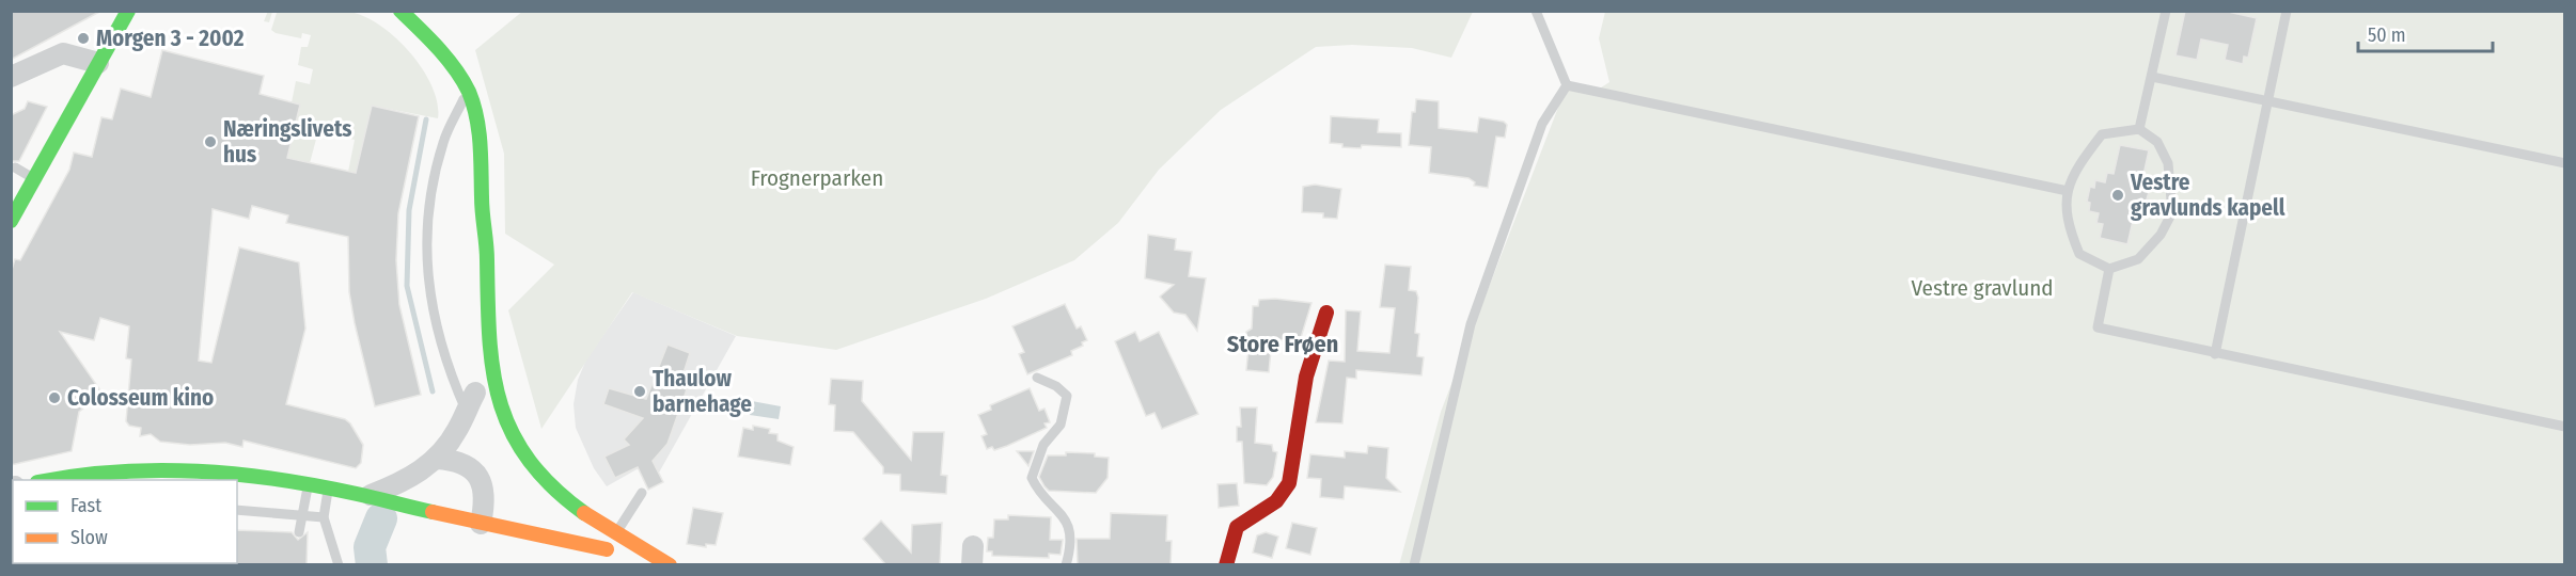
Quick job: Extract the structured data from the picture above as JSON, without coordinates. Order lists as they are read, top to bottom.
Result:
{
  "districts": ["Store Frøen"],
  "parks": ["Frognerparken", "Vestre gravlund"],
  "places": [
    "Morgen 3 - 2002",
    "Næringslivets hus",
    "Vestre gravlunds kapell",
    "Thaulow barnehage",
    "Colosseum kino"
  ],
  "legend": ["Fast", "Slow"],
  "scale_bar": "50 m"
}
